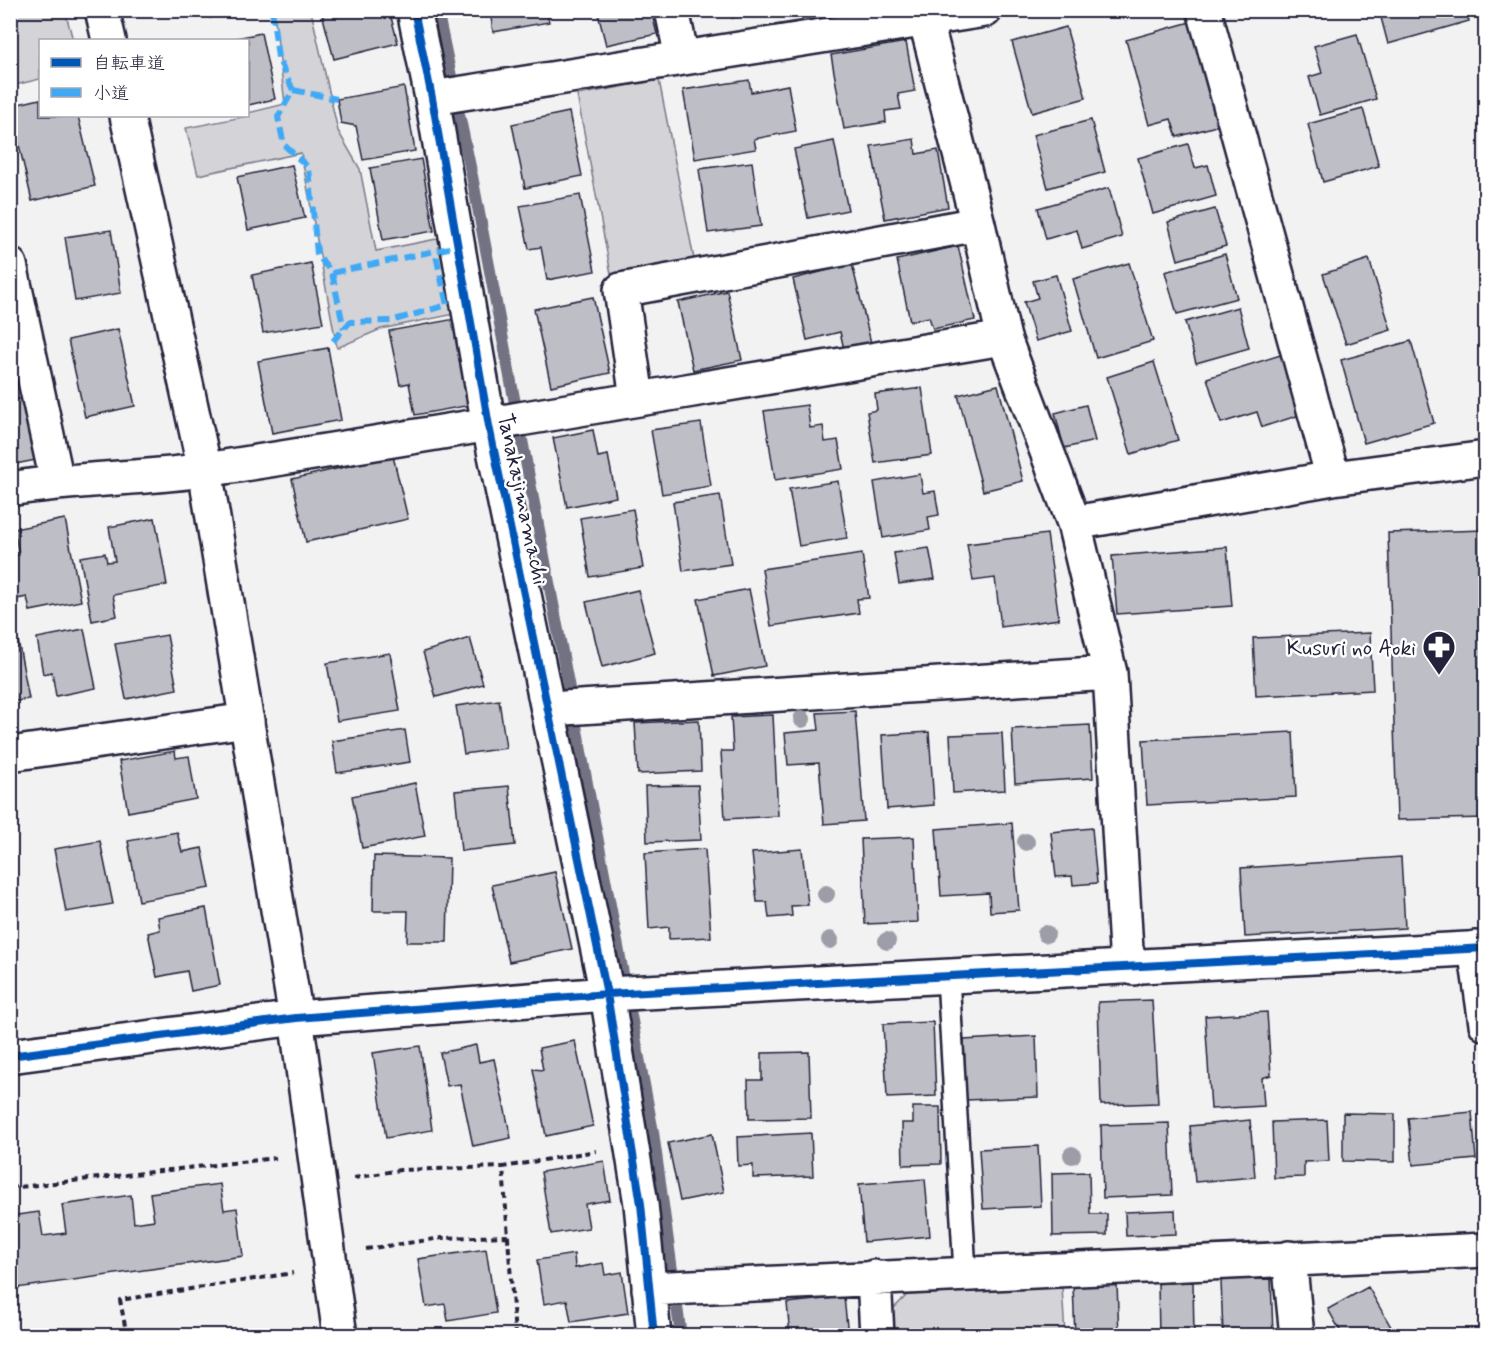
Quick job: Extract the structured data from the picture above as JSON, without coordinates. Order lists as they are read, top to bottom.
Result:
{
  "streets": {
    "street": ["Tanakajimamachi"]
  },
  "places": {
    "pharmacy": ["Kusuri no Aoki"]
  },
  "legend": ["自転車道", "小道"]
}
